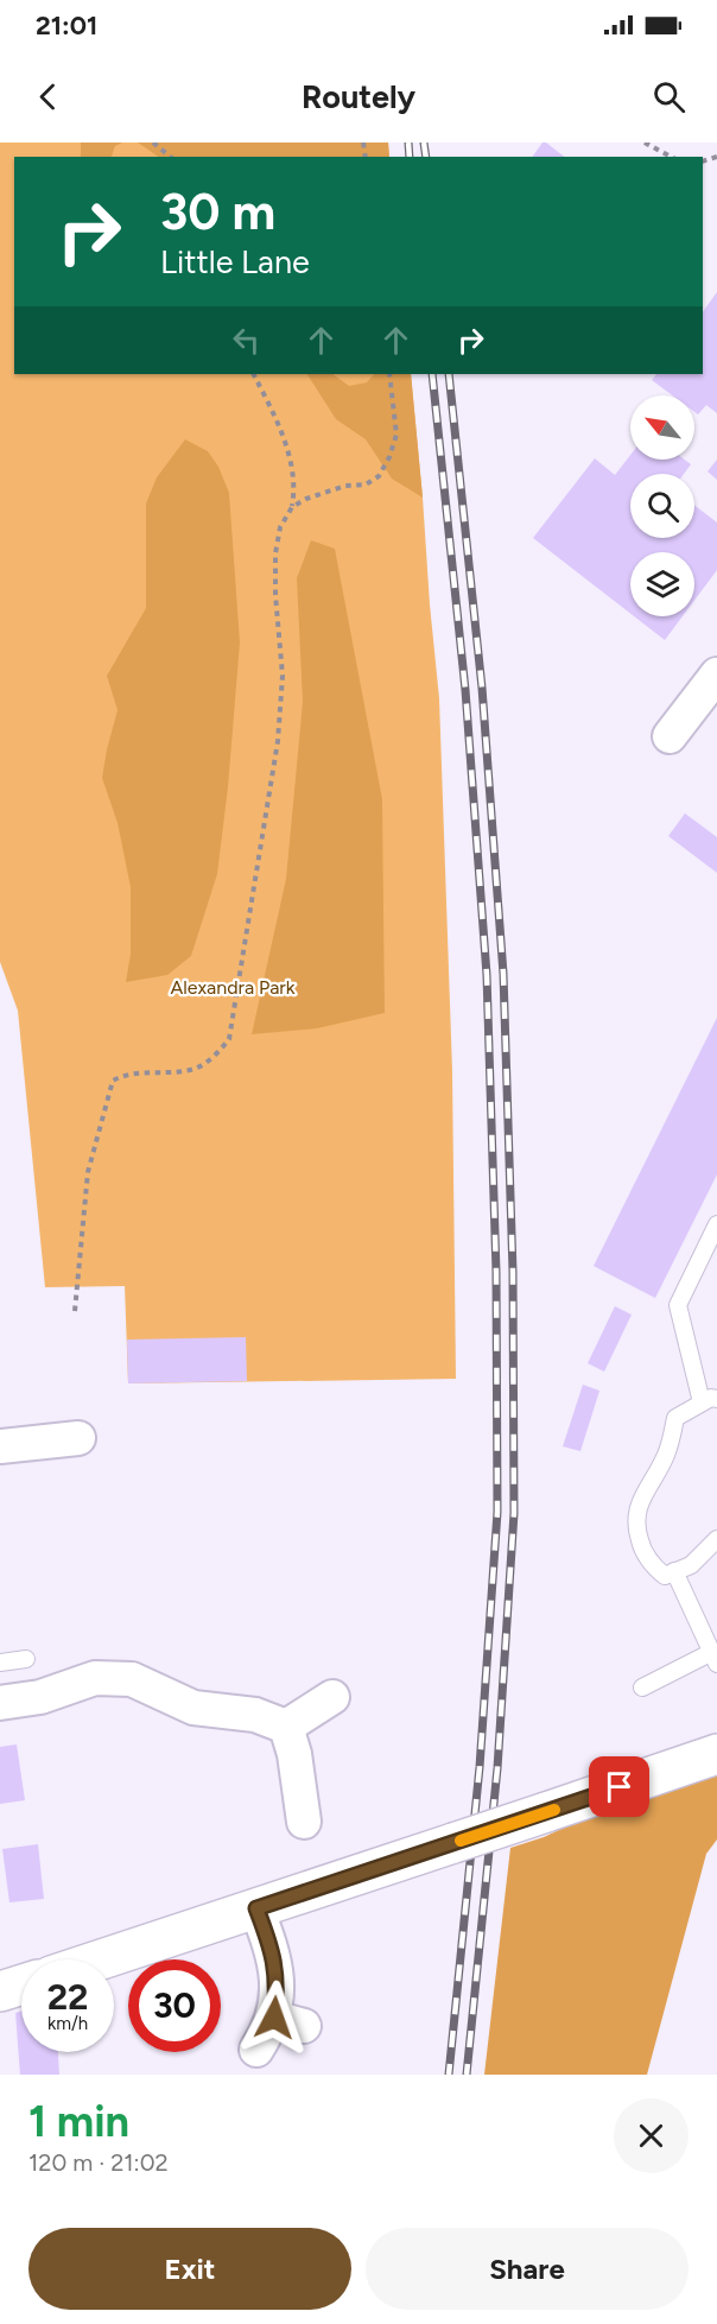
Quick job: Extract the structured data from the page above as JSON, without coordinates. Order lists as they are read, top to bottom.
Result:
{
  "parks": ["Alexandra Park"],
  "north": "top left",
  "page": {
    "status": "21:01",
    "header": "Routely",
    "turn": ["30 m", "Little Lane"],
    "speed": "22 km/h",
    "limit": "30",
    "heading": ["1 min", "120 m · 21:02"],
    "buttons": ["Exit", "Share"]
  }
}
